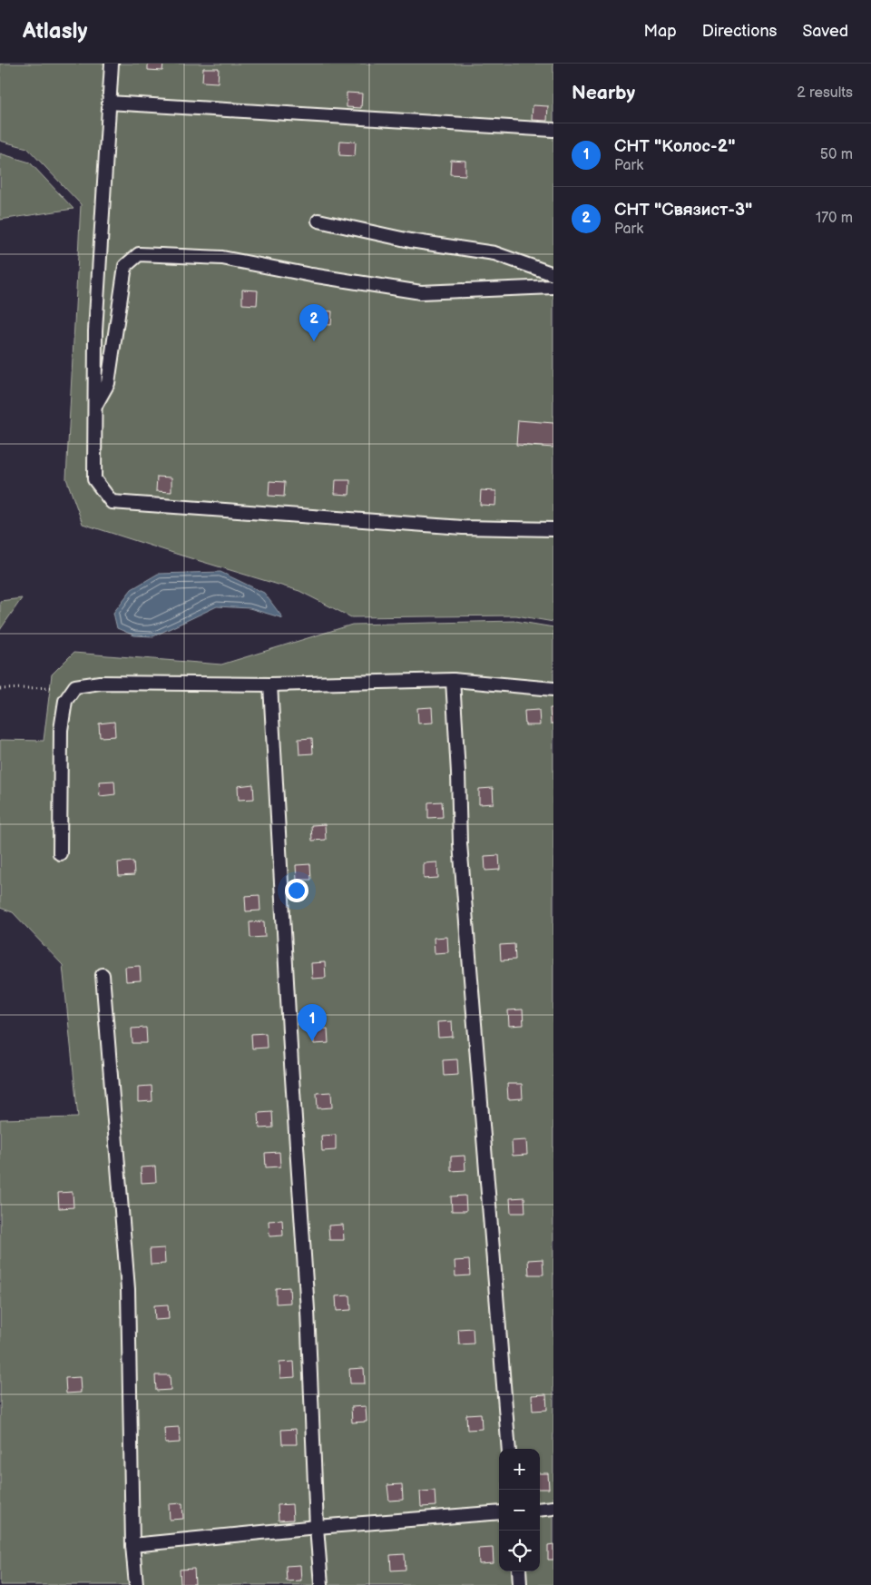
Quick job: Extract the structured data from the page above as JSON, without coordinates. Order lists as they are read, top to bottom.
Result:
{
  "page": {
    "header": "Atlasly",
    "nav": ["Map", "Directions", "Saved"],
    "heading": ["Nearby", "2 results"],
    "list": [
      {
        "mark": "1",
        "name": "СНТ \"Колос-2\"",
        "note": "Park",
        "value": "50 m"
      },
      {
        "mark": "2",
        "name": "СНТ \"Связист-3\"",
        "note": "Park",
        "value": "170 m"
      }
    ],
    "pins": ["2", "1"],
    "map_buttons": ["+", "−"]
  }
}
